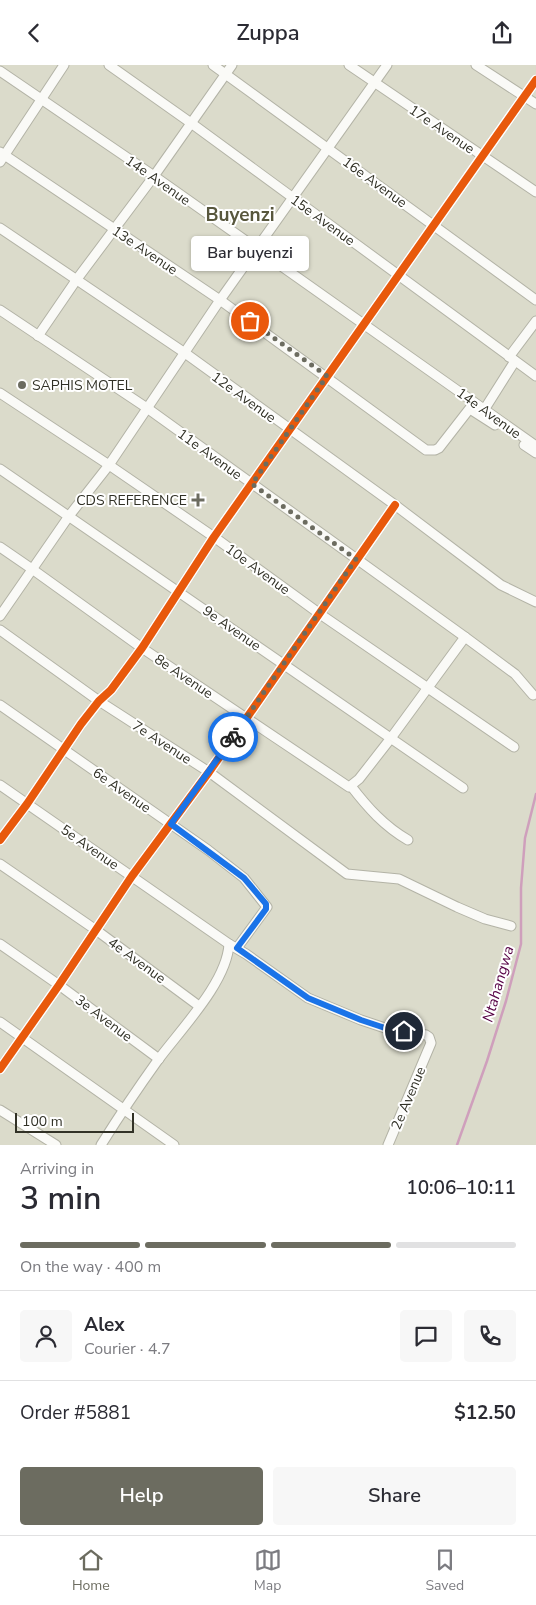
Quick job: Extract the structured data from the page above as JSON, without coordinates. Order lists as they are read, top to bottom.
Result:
{
  "streets": {
    "street": [
      "17e Avenue",
      "14e Avenue",
      "16e Avenue",
      "15e Avenue",
      "13e Avenue",
      "12e Avenue",
      "11e Avenue",
      "10e Avenue",
      "9e Avenue",
      "8e Avenue",
      "7e Avenue",
      "6e Avenue",
      "5e Avenue",
      "4e Avenue",
      "3e Avenue",
      "2e Avenue"
    ]
  },
  "crossings": [
    ["14e Avenue", "13e Avenue"],
    ["6e Avenue", "5e Avenue"],
    ["6e Avenue", "2e Avenue"],
    ["5e Avenue", "2e Avenue"]
  ],
  "districts": ["Buyenzi"],
  "water": ["Ntahangwa"],
  "places": {
    "other": ["Bar buyenzi", "SAPHIS MOTEL"],
    "health": ["CDS REFERENCE"]
  },
  "scale_bar": "100 m",
  "page": {
    "header": "Zuppa",
    "bubble": "Bar buyenzi",
    "scale": "100 m",
    "heading": ["3 min", "Arriving in", "10:06–10:11"],
    "panel": [
      "Alex",
      "Courier · 4.7",
      "Order #5881",
      "$12.50"
    ],
    "bar": "On the way · 400 m",
    "buttons": ["Help", "Share"],
    "tabs": ["Home", "Map", "Saved"]
  }
}
